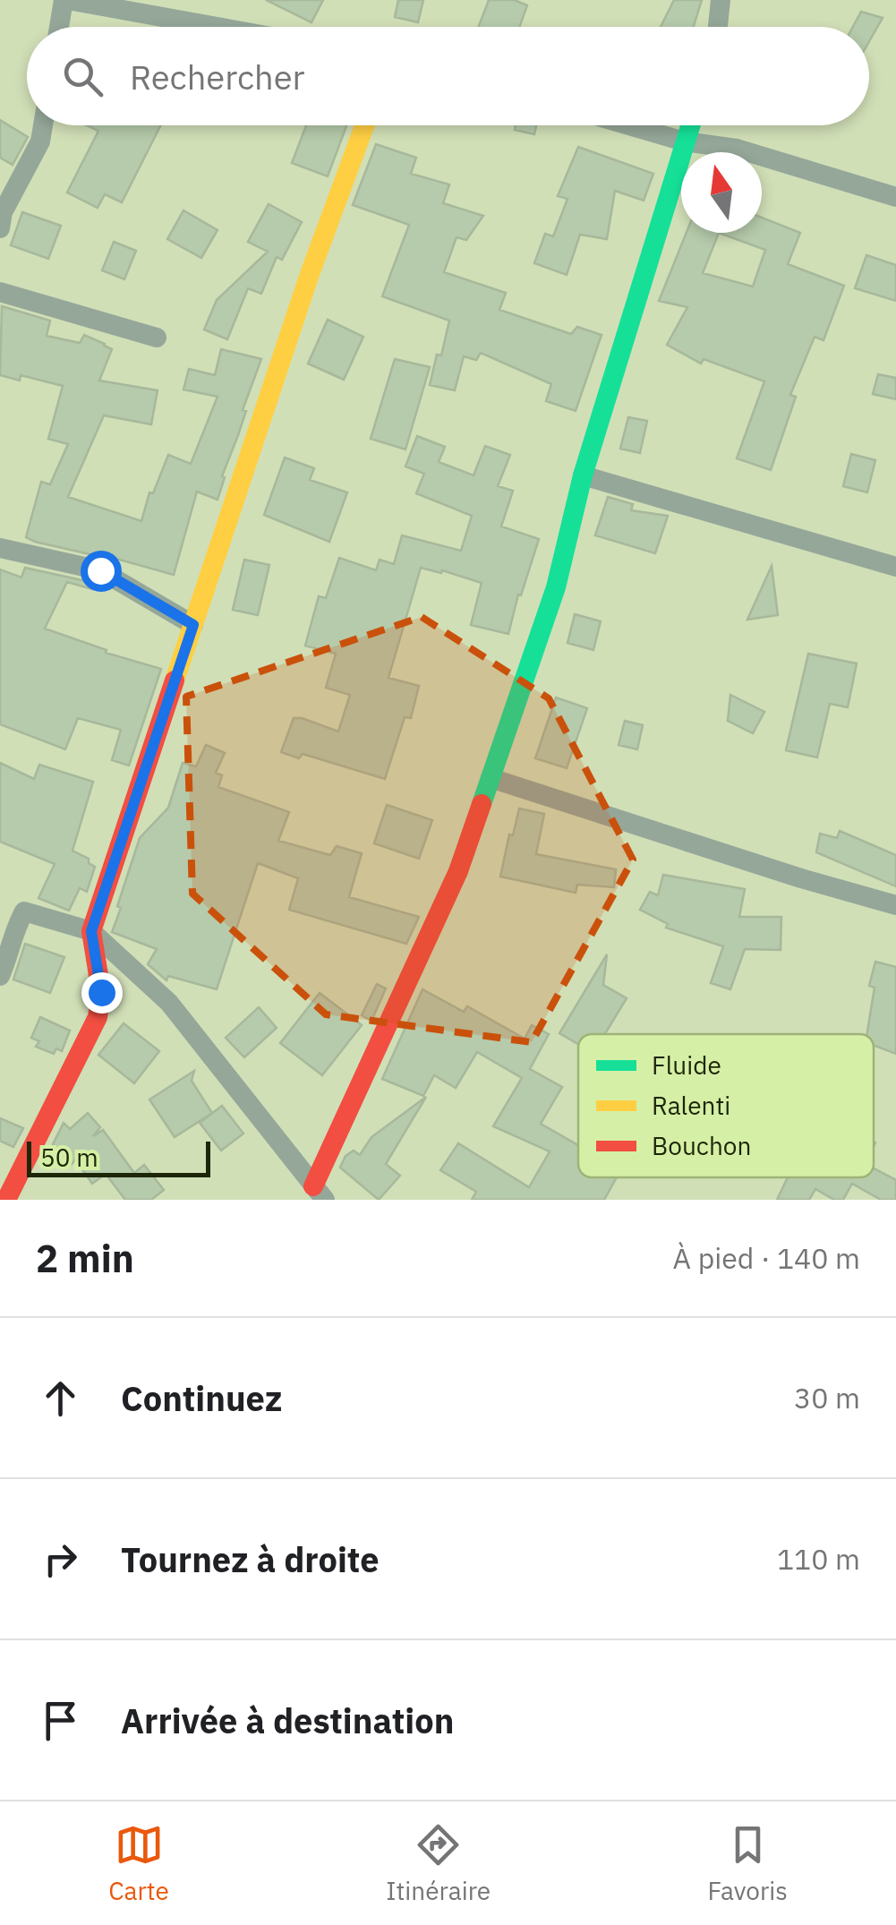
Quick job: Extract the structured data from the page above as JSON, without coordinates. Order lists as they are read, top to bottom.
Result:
{
  "legend": ["Fluide", "Ralenti", "Bouchon"],
  "scale_bar": "50 m",
  "north": "top",
  "page": {
    "search": "Rechercher",
    "scale": "50 m",
    "heading": ["2 min", "À pied · 140 m"],
    "list": [
      ["Continuez", "30 m"],
      ["Tournez à droite", "110 m"],
      "Arrivée à destination"
    ],
    "nav": ["Carte", "Itinéraire", "Favoris"]
  }
}
